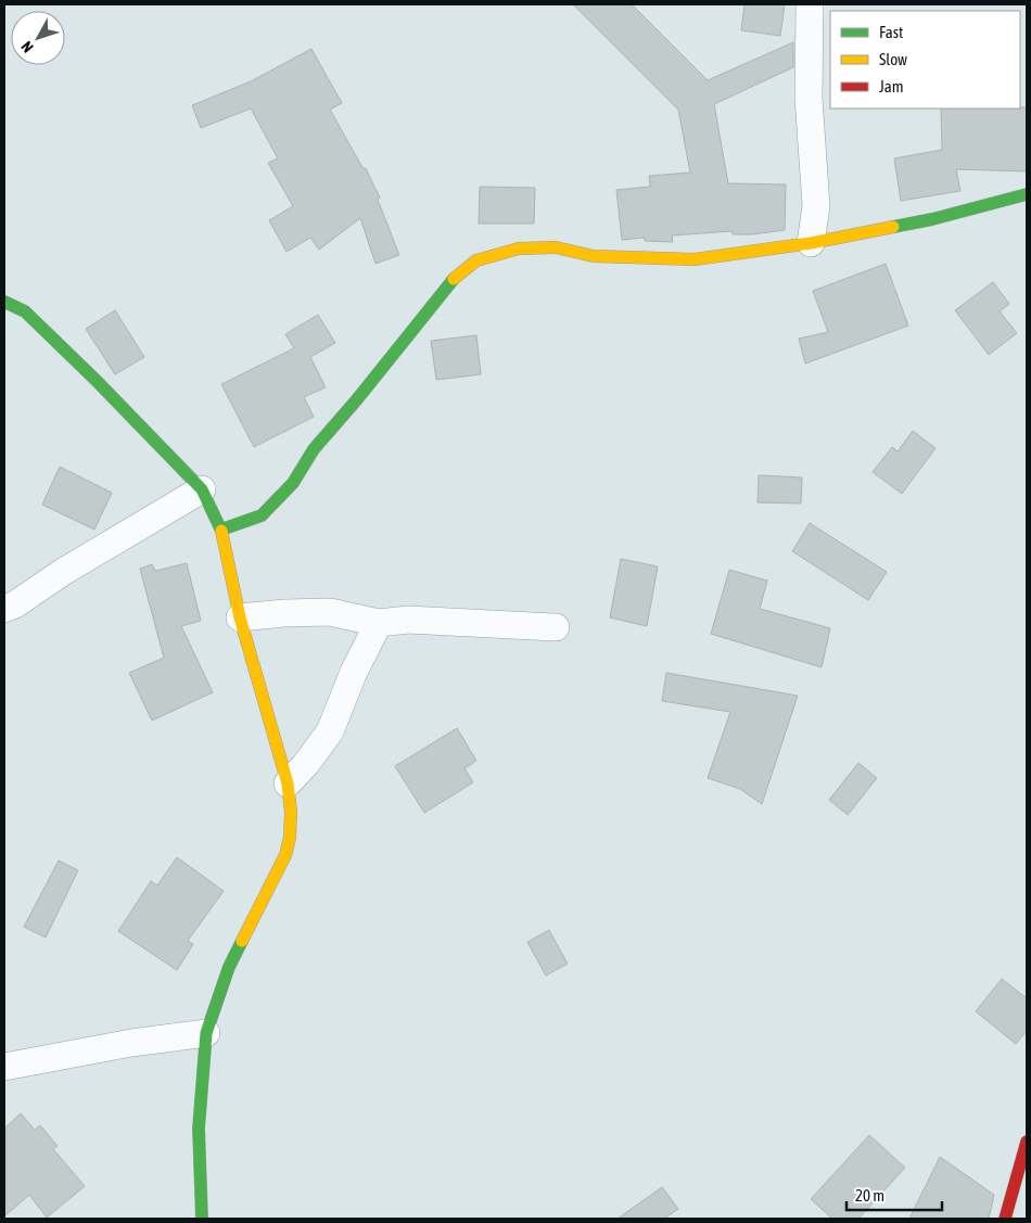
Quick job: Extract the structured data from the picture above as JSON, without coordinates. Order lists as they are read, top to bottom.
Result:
{
  "legend": ["Fast", "Slow", "Jam"],
  "scale_bar": "20 m",
  "north": "bottom left"
}
